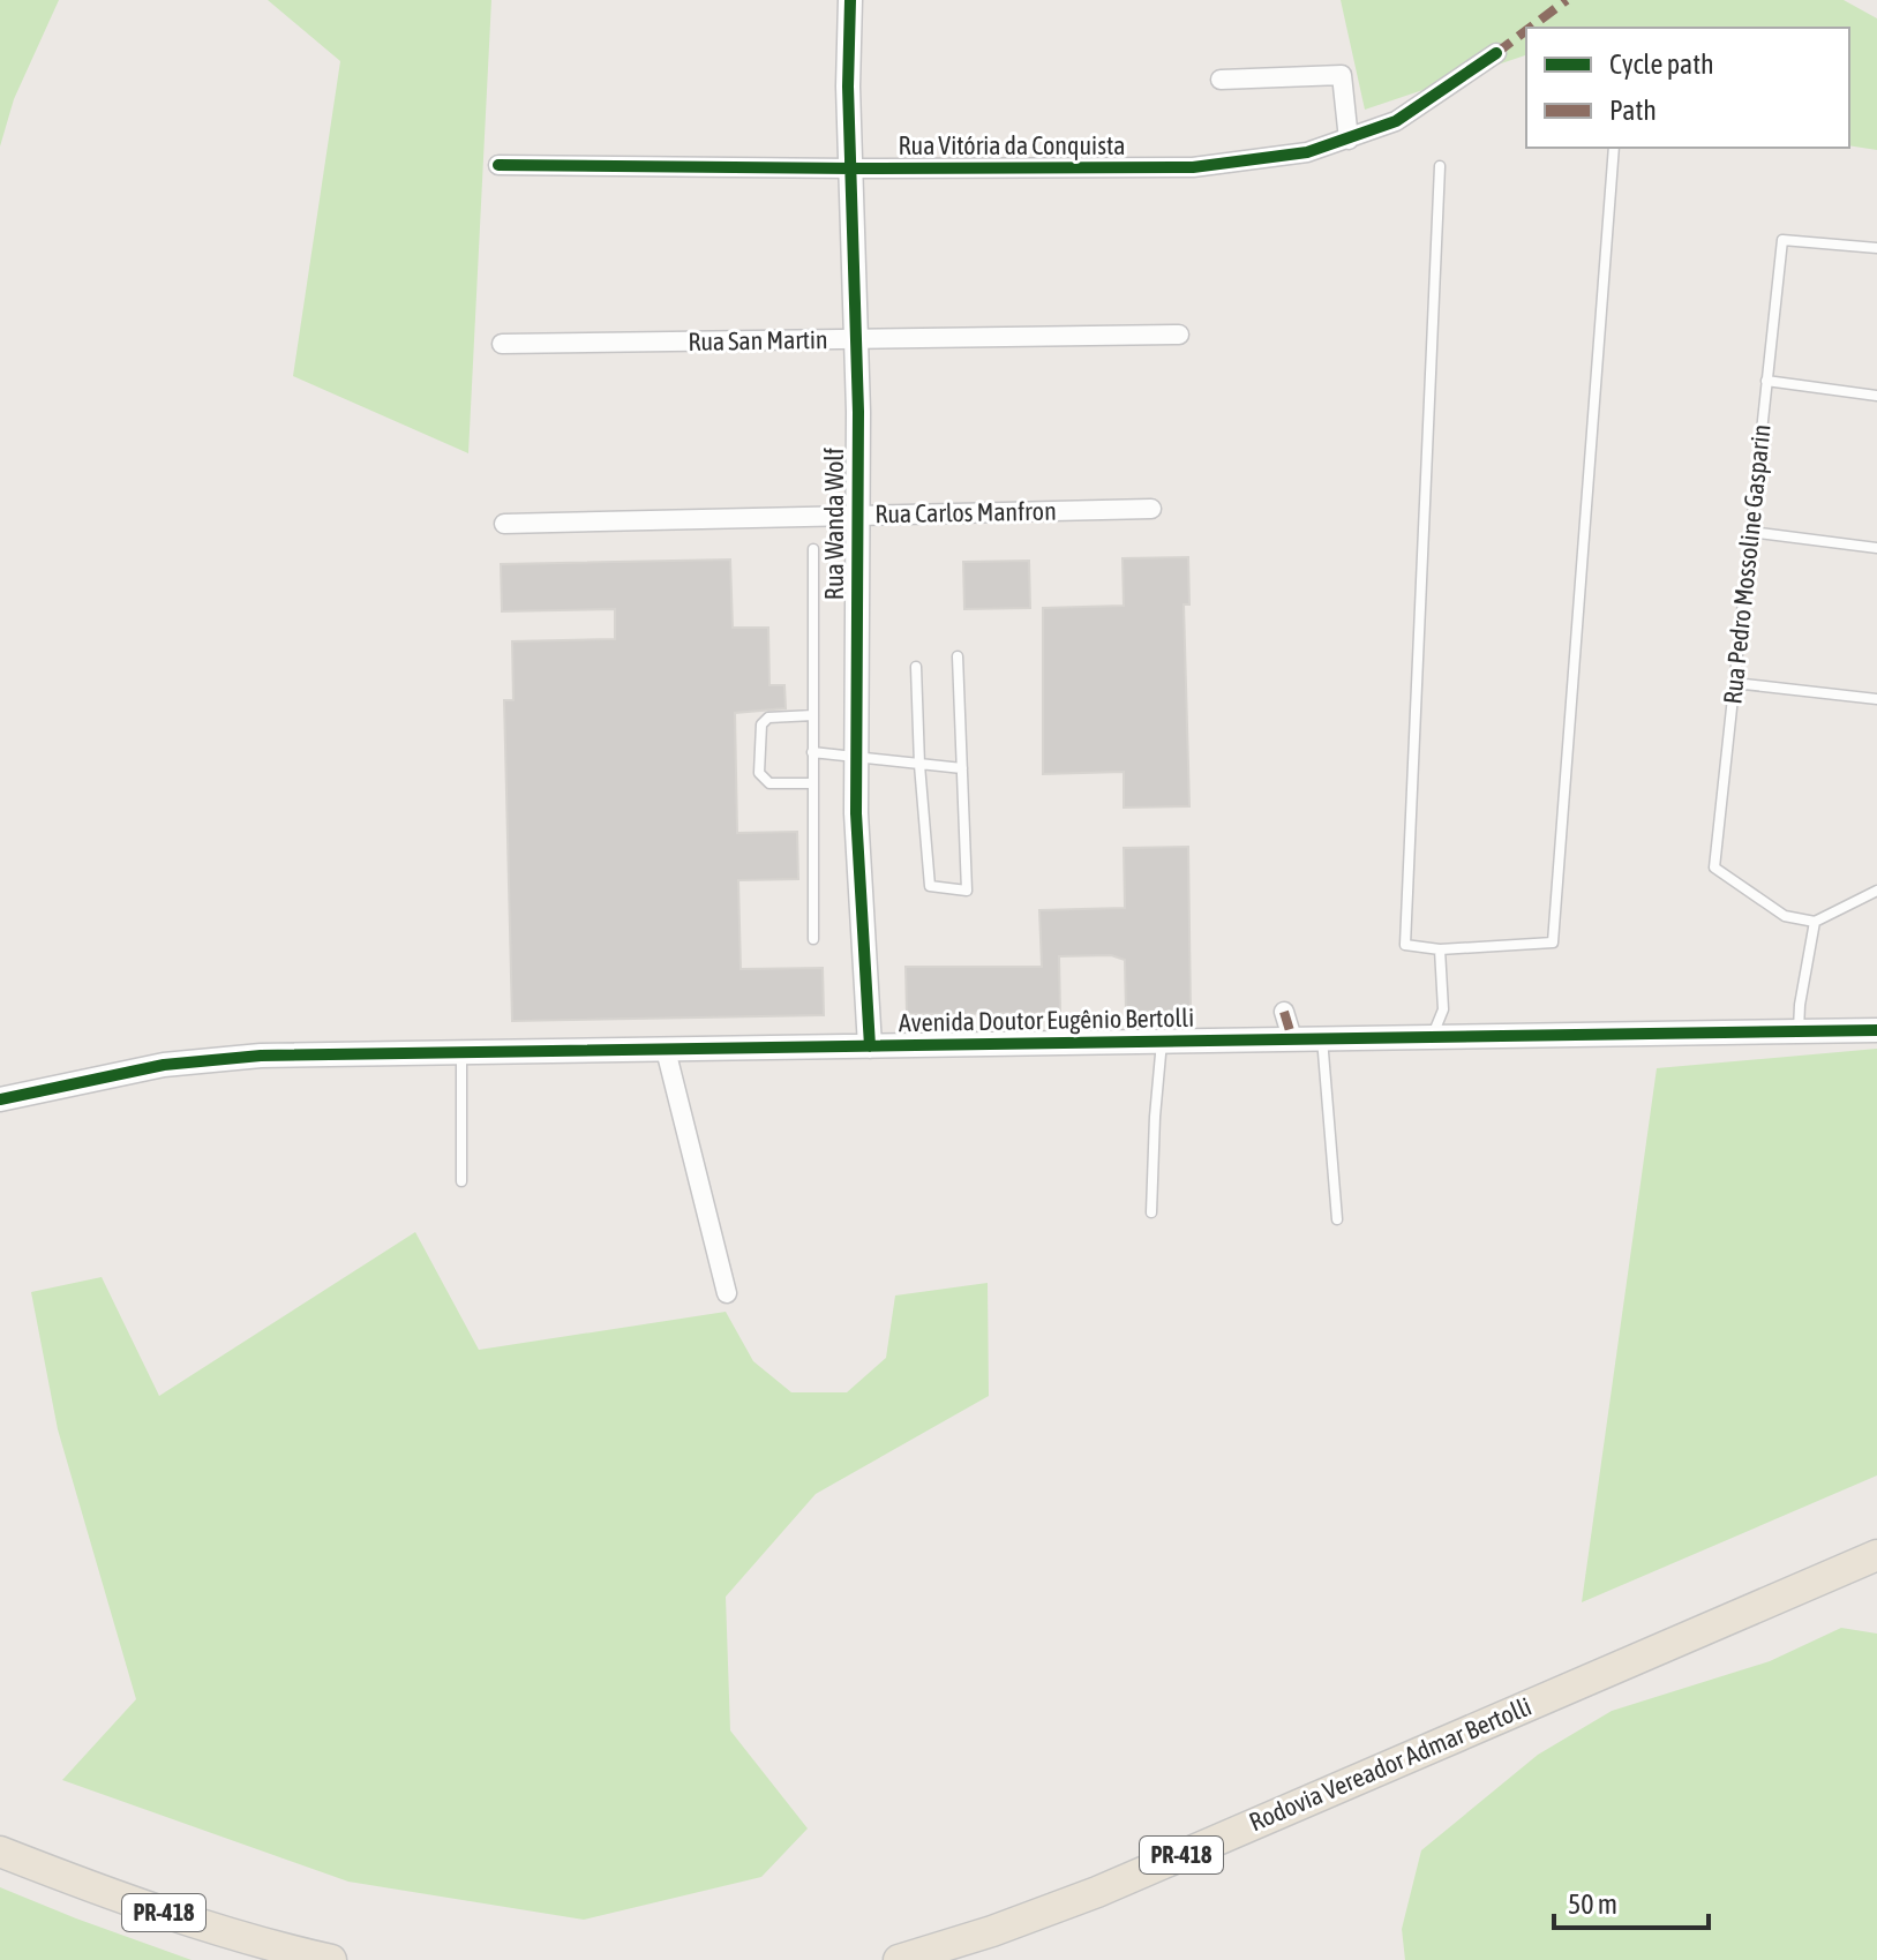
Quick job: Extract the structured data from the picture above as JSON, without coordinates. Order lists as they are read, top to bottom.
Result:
{
  "streets": {
    "highway": ["Rodovia Vereador Admar Bertolli", "PR-418"],
    "street": [
      "Rua Vitória da Conquista",
      "Rua San Martin",
      "Rua Carlos Manfron",
      "Rua Wanda Wolf",
      "Avenida Doutor Eugênio Bertolli"
    ],
    "lane": ["Rua Pedro Mossoline Gasparin"]
  },
  "crossings": [
    ["Rua Vitória da Conquista", "Rua Wanda Wolf"],
    ["Rua San Martin", "Rua Wanda Wolf"],
    ["Rua Carlos Manfron", "Rua Wanda Wolf"],
    ["Rua Wanda Wolf", "Avenida Doutor Eugênio Bertolli"]
  ],
  "legend": ["Cycle path", "Path"],
  "scale_bar": "50 m"
}
